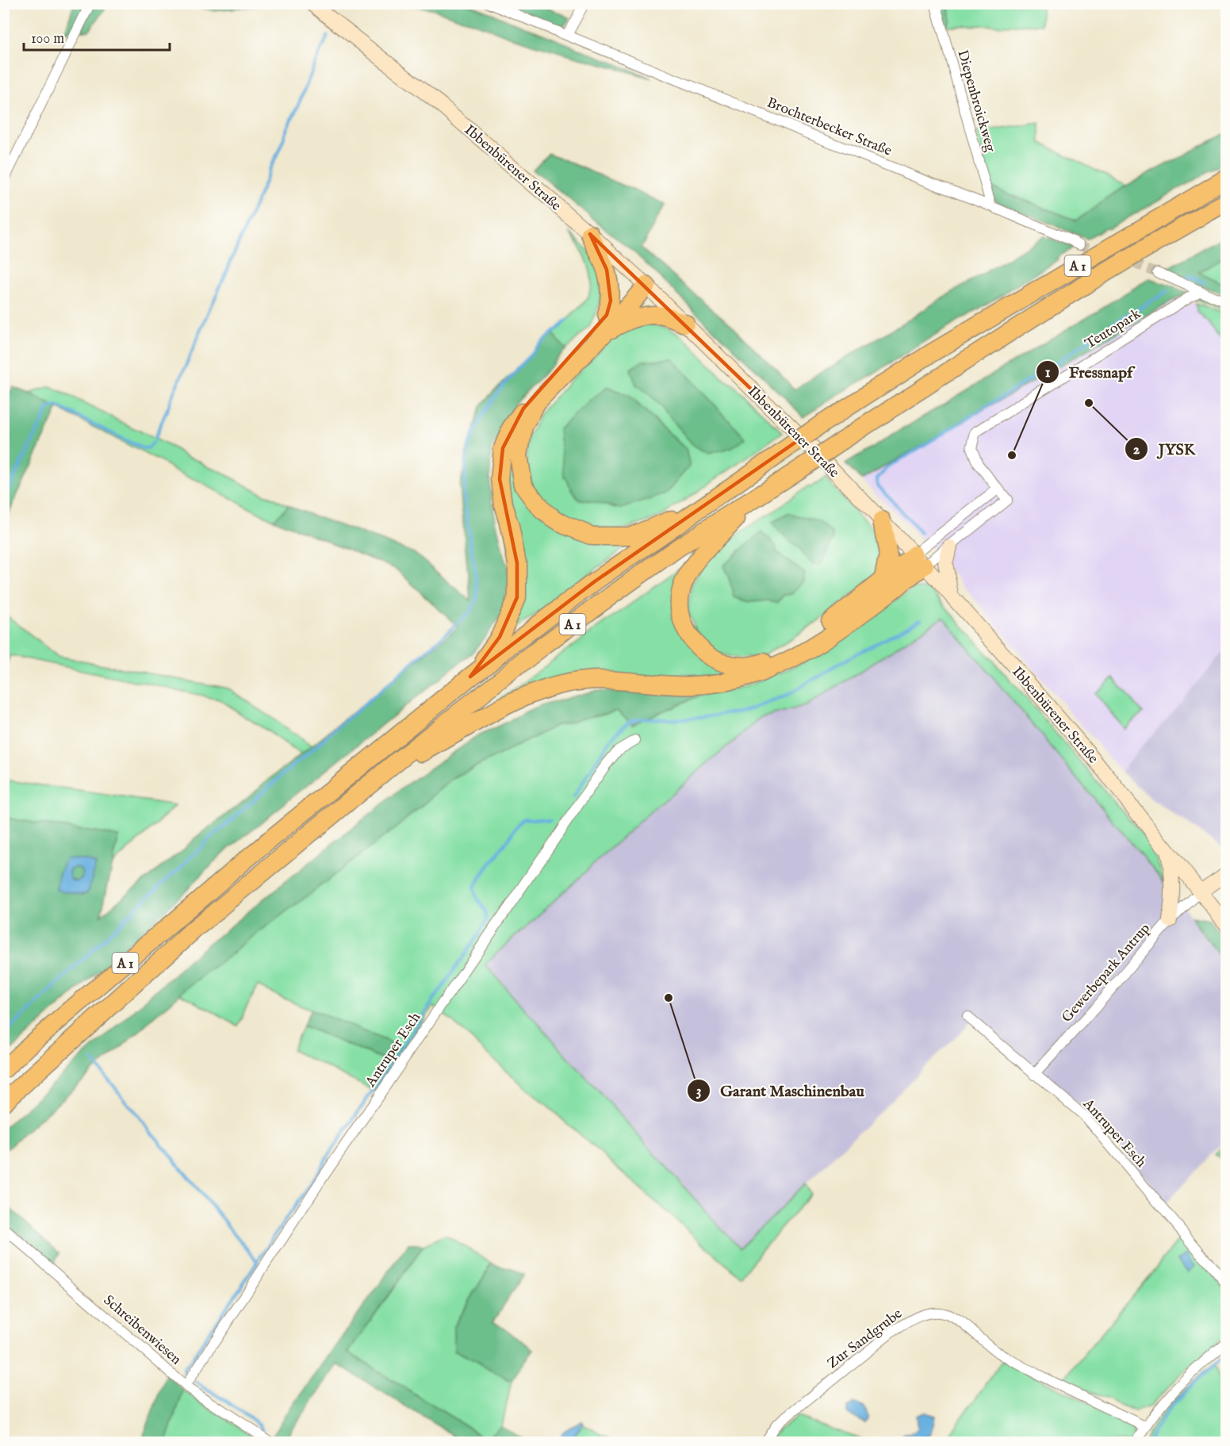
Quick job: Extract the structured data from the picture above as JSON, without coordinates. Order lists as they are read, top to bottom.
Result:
{
  "streets": {
    "highway": ["A 1"],
    "main road": ["Ibbenbürener Straße"],
    "street": [
      "Diepenbroickweg",
      "Brochterbecker Straße",
      "Teutopark",
      "Gewerbepark Antrup",
      "Antruper Esch",
      "Schreibenwiesen",
      "Zur Sandgrube"
    ]
  },
  "crossings": [
    ["Diepenbroickweg", "Brochterbecker Straße"],
    ["Ibbenbürener Straße", "Teutopark"],
    ["Ibbenbürener Straße", "Gewerbepark Antrup"],
    ["Gewerbepark Antrup", "Antruper Esch"],
    ["Antruper Esch", "Schreibenwiesen"]
  ],
  "places": ["JYSK", "Fressnapf", "Garant Maschinenbau"],
  "scale_bar": "100 m"
}
